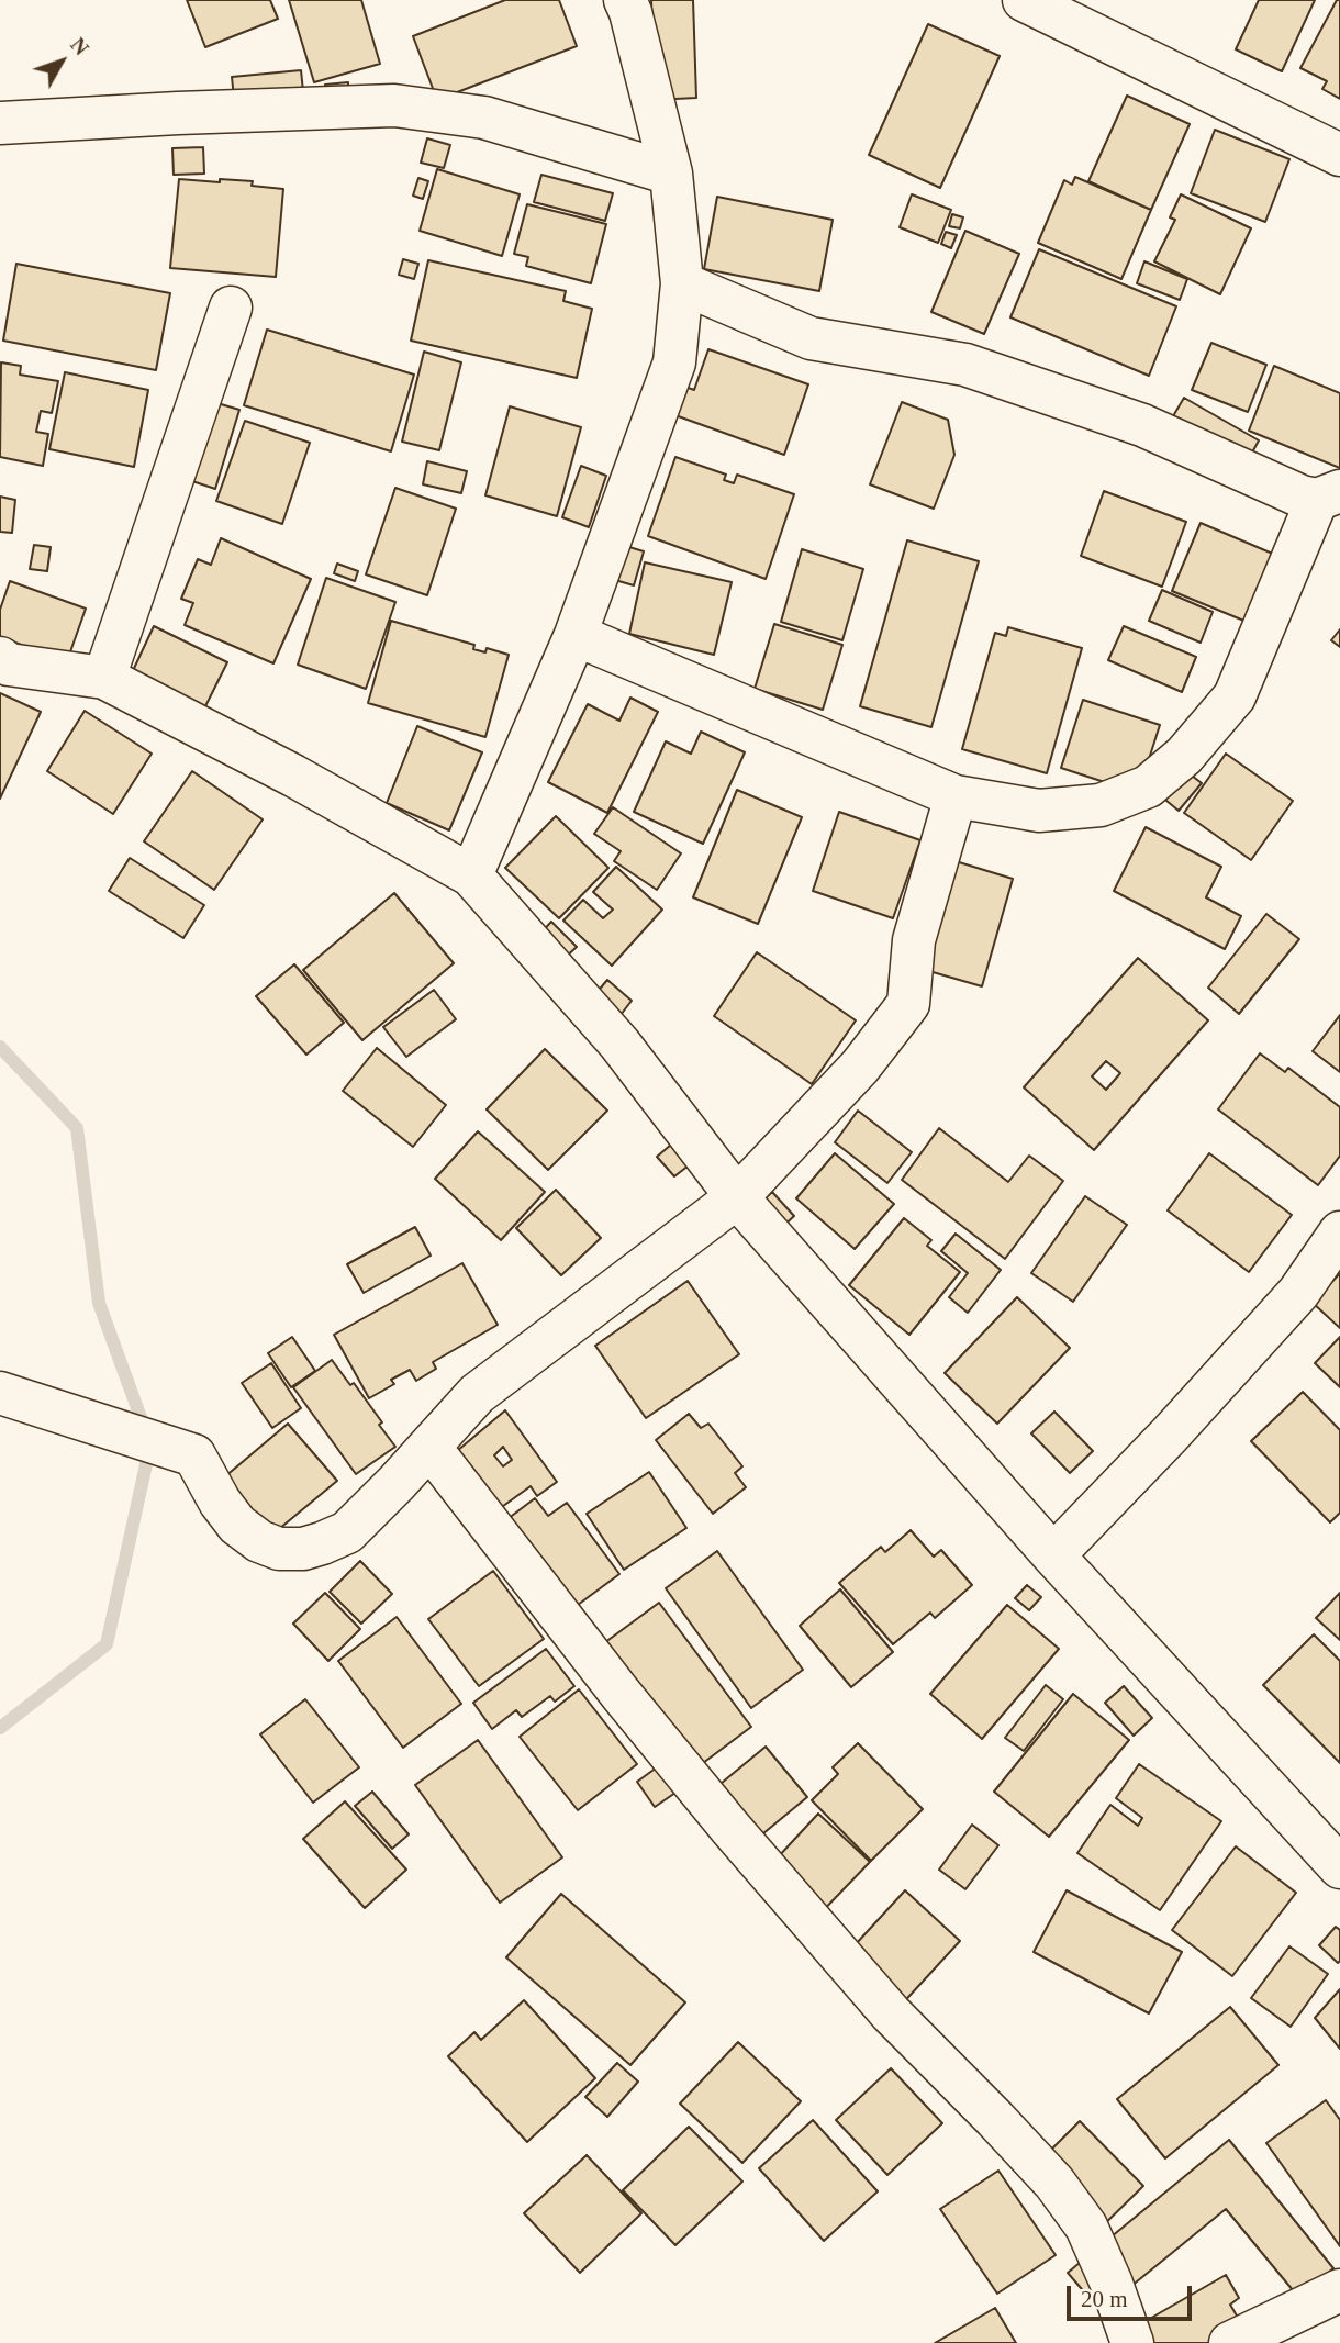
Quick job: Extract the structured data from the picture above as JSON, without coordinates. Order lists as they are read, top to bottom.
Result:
{
  "scale_bar": "20 m",
  "north": "top right"
}
